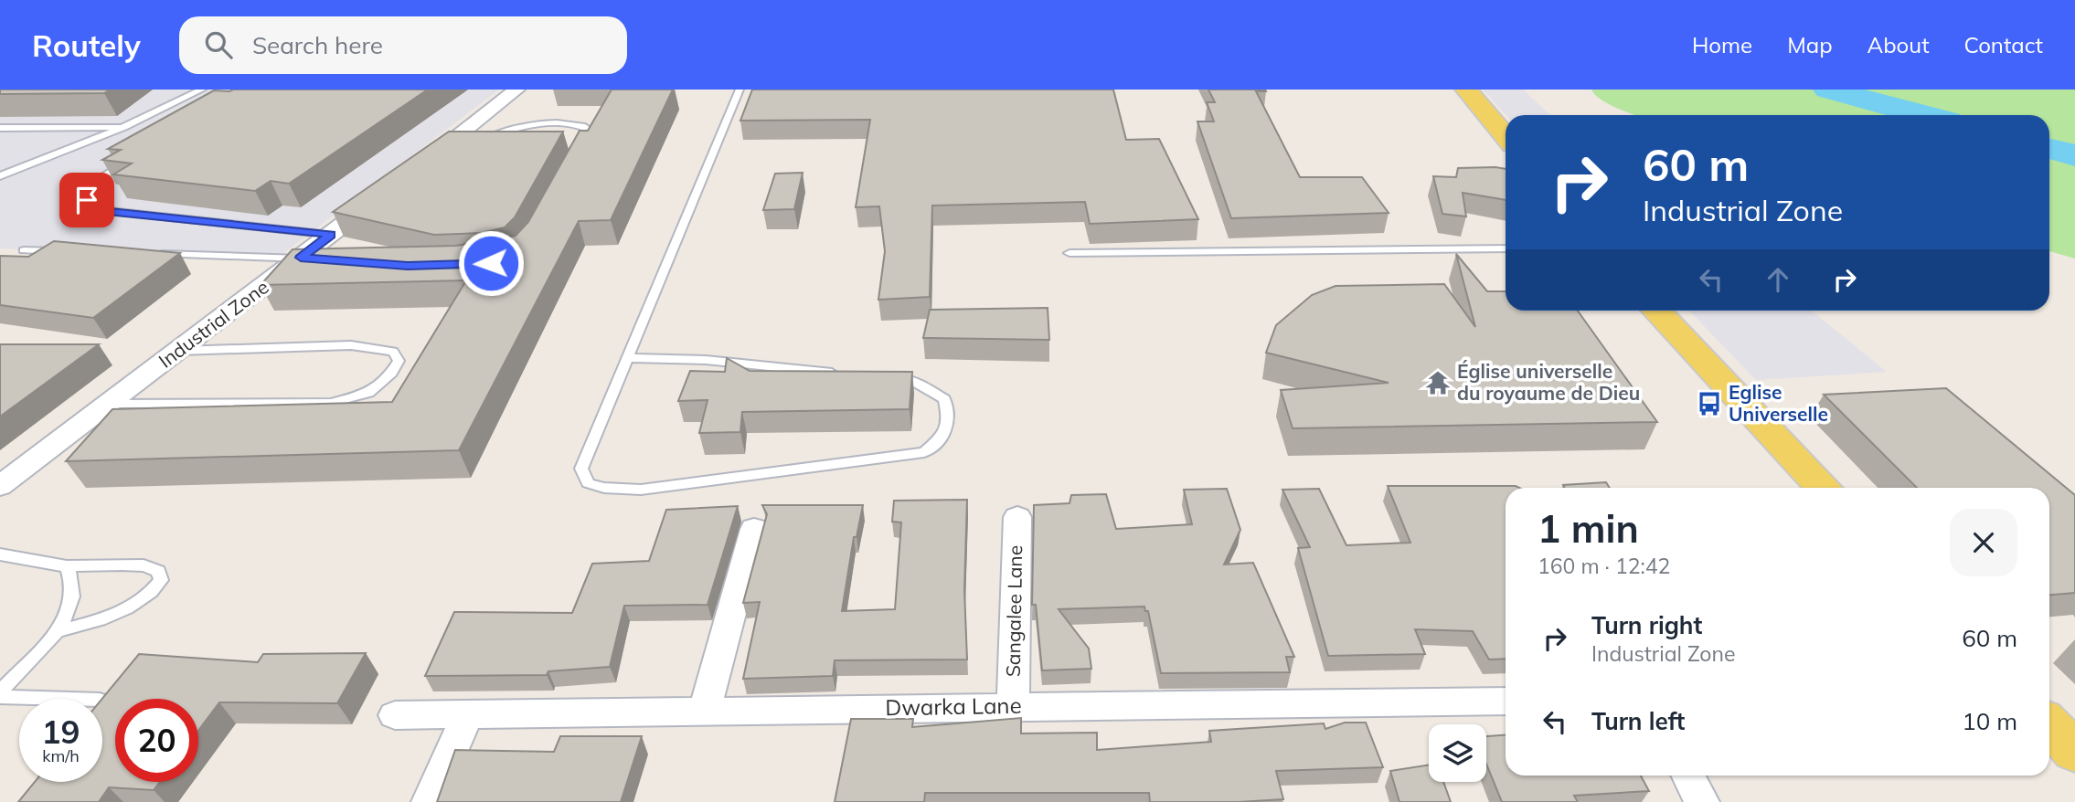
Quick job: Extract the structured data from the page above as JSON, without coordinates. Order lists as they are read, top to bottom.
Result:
{
  "streets": {
    "street": ["Industrial Zone", "Sangalee Lane", "Dwarka Lane"]
  },
  "crossings": [
    ["Sangalee Lane", "Dwarka Lane"]
  ],
  "places": {
    "temple": ["Église universelle du royaume de Dieu"],
    "bus stop": ["Eglise Universelle"]
  },
  "page": {
    "header": "Routely",
    "search": "Search here",
    "nav": [
      "Home",
      "Map",
      "About",
      "Contact"
    ],
    "turn": ["60 m", "Industrial Zone"],
    "heading": ["1 min", "160 m · 12:42"],
    "list": [
      {
        "name": "Turn right",
        "note": "Industrial Zone",
        "value": "60 m"
      },
      {
        "name": "Turn left",
        "value": "10 m"
      }
    ],
    "speed": "19 km/h",
    "limit": "20"
  }
}
